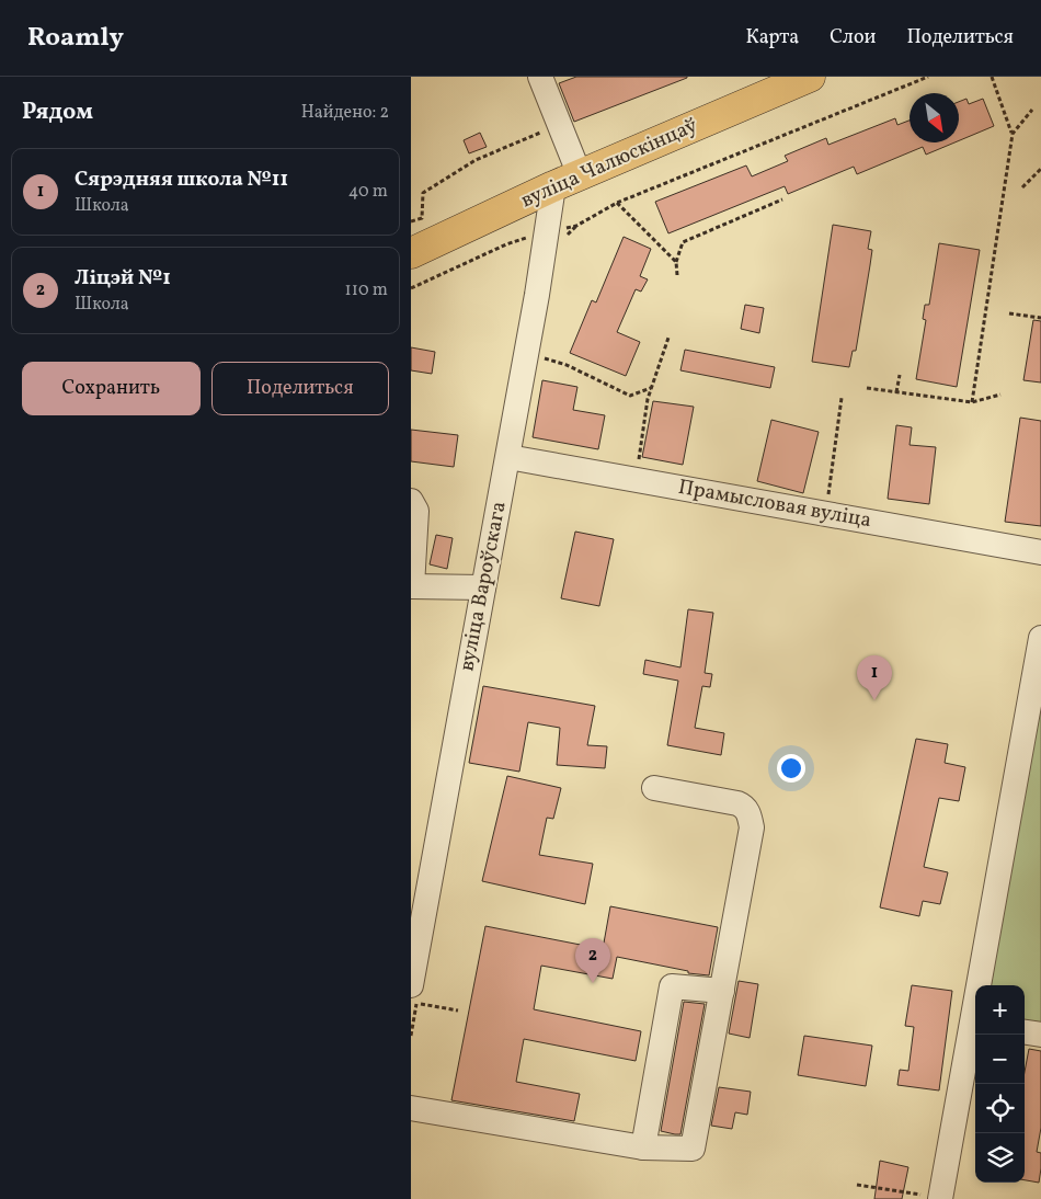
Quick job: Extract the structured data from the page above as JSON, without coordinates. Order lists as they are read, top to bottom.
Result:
{
  "streets": {
    "main road": ["вуліца Чалюскінцаў"],
    "street": ["Прамысловая вуліца", "вуліца Вароўскага"]
  },
  "crossings": [
    ["вуліца Чалюскінцаў", "вуліца Вароўскага"],
    ["Прамысловая вуліца", "вуліца Вароўскага"]
  ],
  "north": "bottom right",
  "page": {
    "header": "Roamly",
    "nav": ["Карта", "Слои", "Поделиться"],
    "heading": ["Рядом", "Найдено: 2"],
    "list": [
      {
        "mark": "1",
        "name": "Сярэдняя школа №11",
        "note": "Школа",
        "value": "40 m"
      },
      {
        "mark": "2",
        "name": "Ліцэй №1",
        "note": "Школа",
        "value": "110 m"
      }
    ],
    "buttons": ["Сохранить", "Поделиться"],
    "pins": ["1", "2"],
    "map_buttons": ["+", "−"]
  }
}
